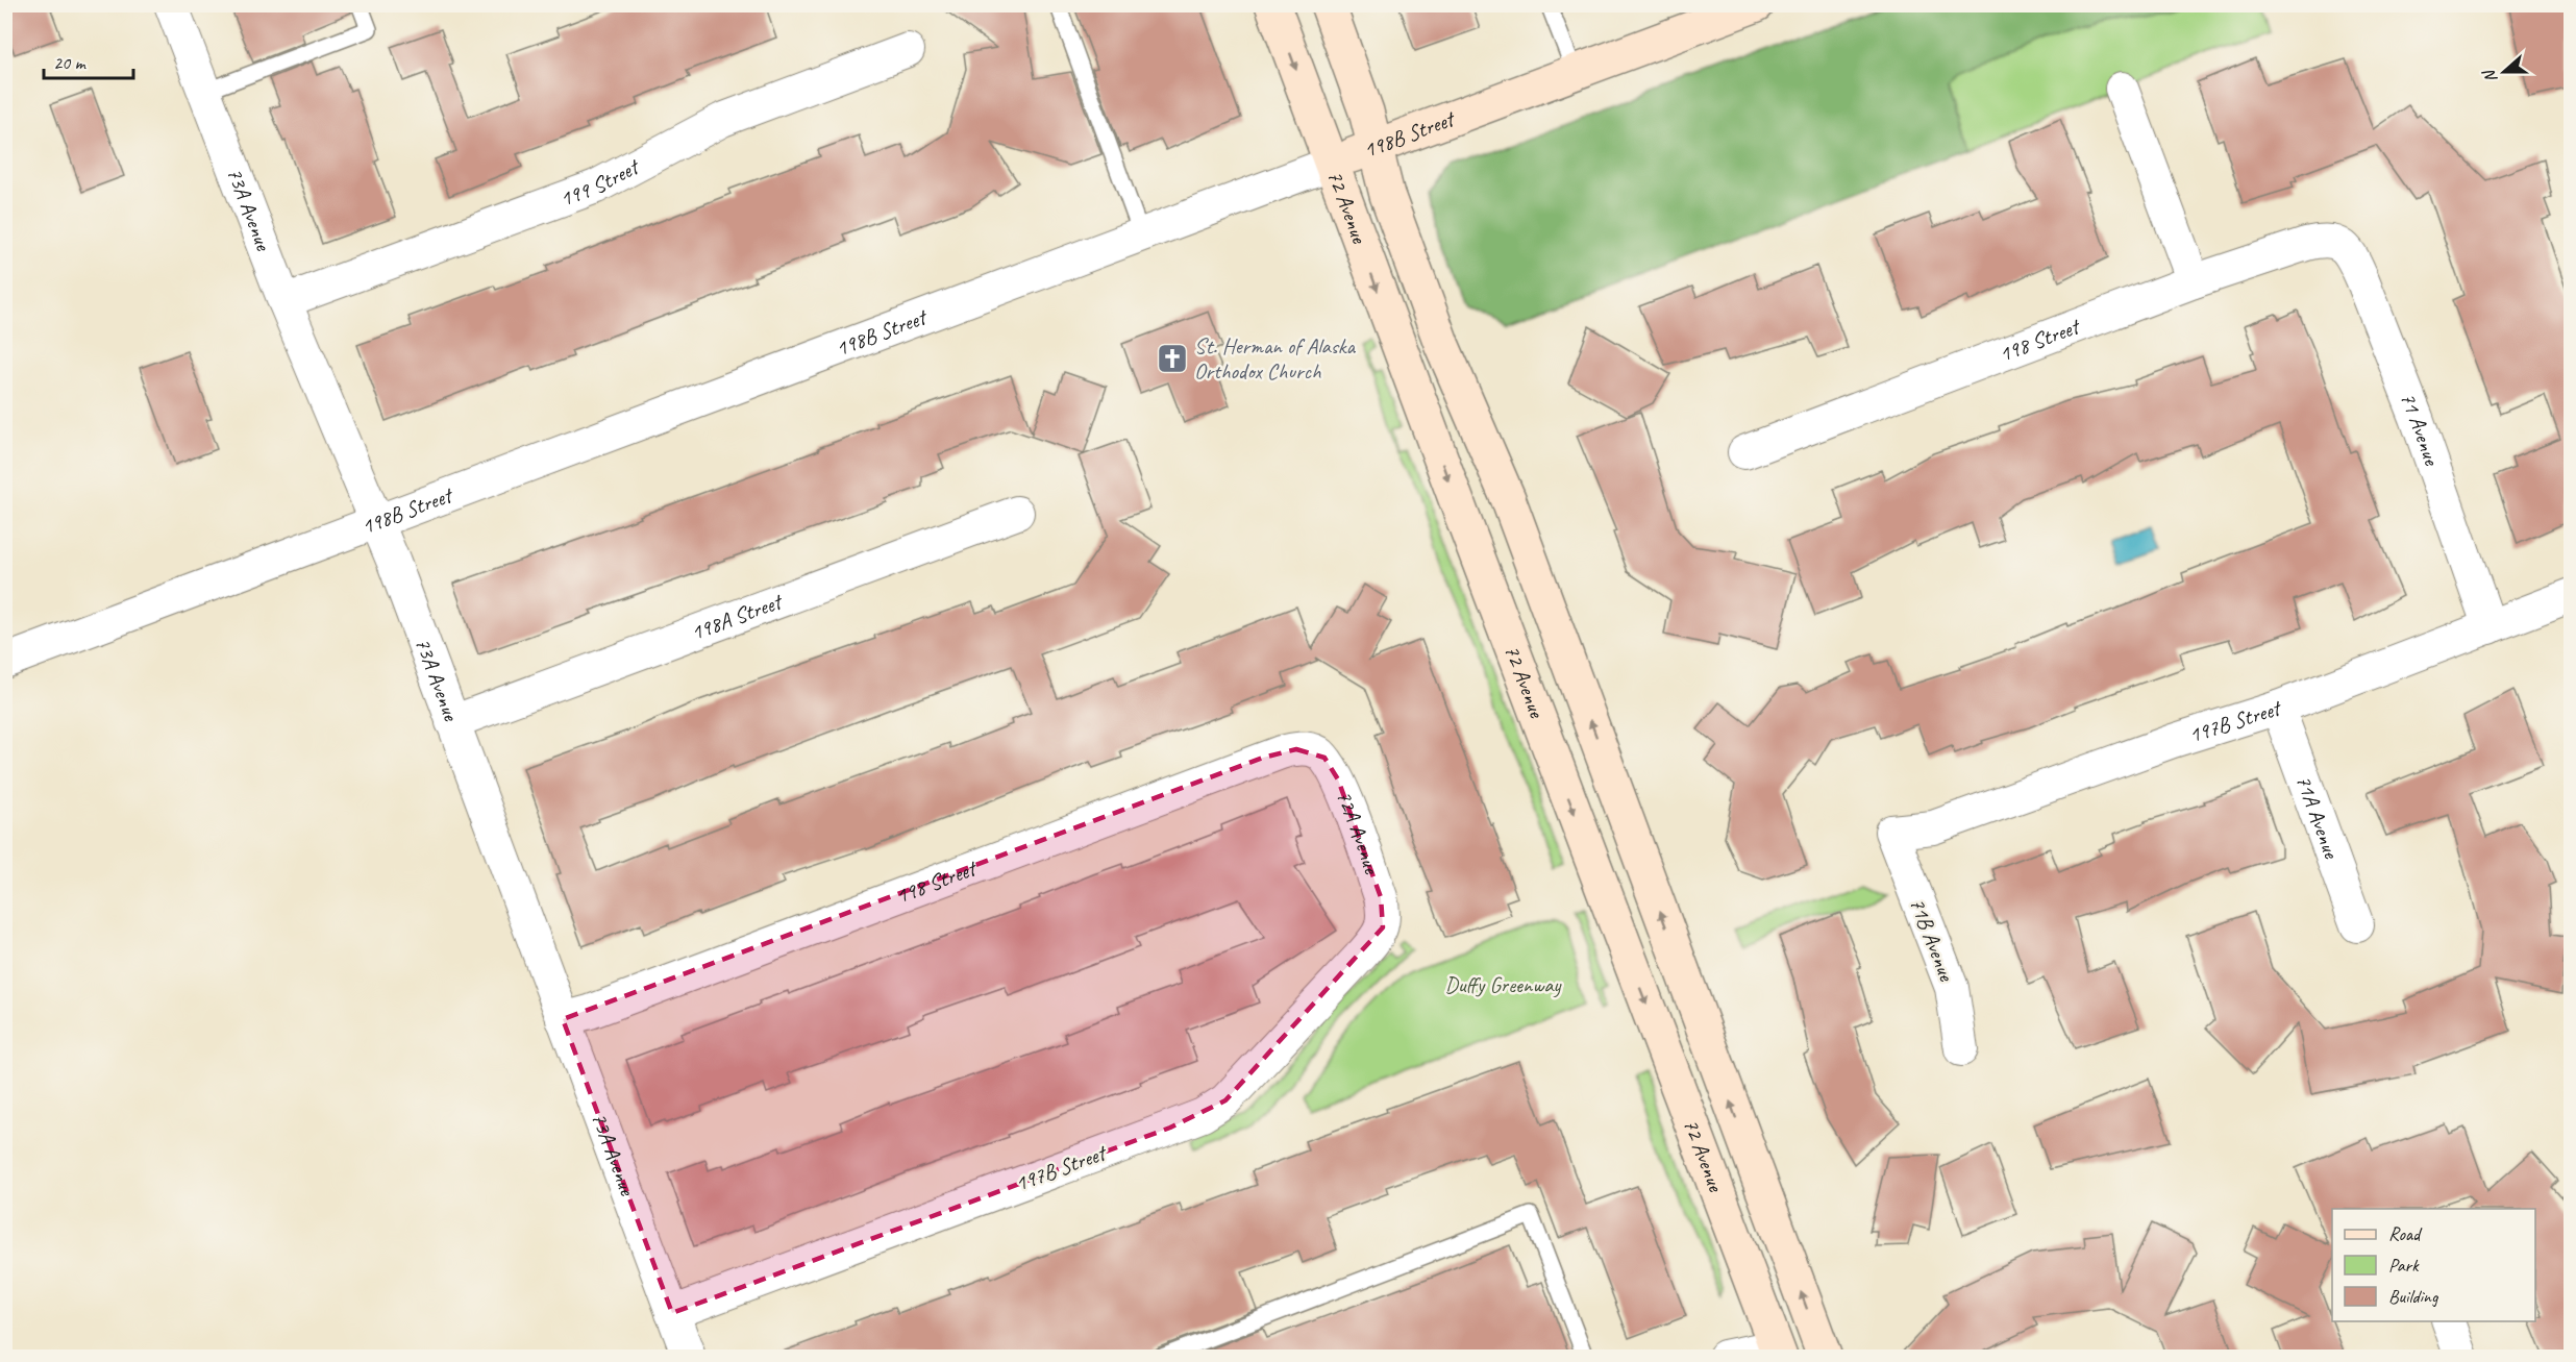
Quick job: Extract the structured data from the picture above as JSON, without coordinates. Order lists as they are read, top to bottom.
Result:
{
  "streets": {
    "main road": ["198B Street", "72 Avenue"],
    "street": [
      "199 Street",
      "73A Avenue",
      "198 Street",
      "71 Avenue",
      "198A Street",
      "197B Street",
      "71A Avenue",
      "72A Avenue",
      "71B Avenue"
    ]
  },
  "crossings": [
    ["198B Street", "72 Avenue"],
    ["198B Street", "73A Avenue"],
    ["199 Street", "73A Avenue"],
    ["73A Avenue", "198 Street"],
    ["73A Avenue", "198A Street"],
    ["73A Avenue", "197B Street"],
    ["198 Street", "71 Avenue"],
    ["198 Street", "72A Avenue"],
    ["71 Avenue", "197B Street"],
    ["197B Street", "71A Avenue"],
    ["197B Street", "72A Avenue"],
    ["197B Street", "71B Avenue"]
  ],
  "parks": ["Duffy Greenway"],
  "places": {
    "church": ["St. Herman of Alaska Orthodox Church"]
  },
  "legend": ["Road", "Park", "Building"],
  "scale_bar": "20 m",
  "north": "left"
}
